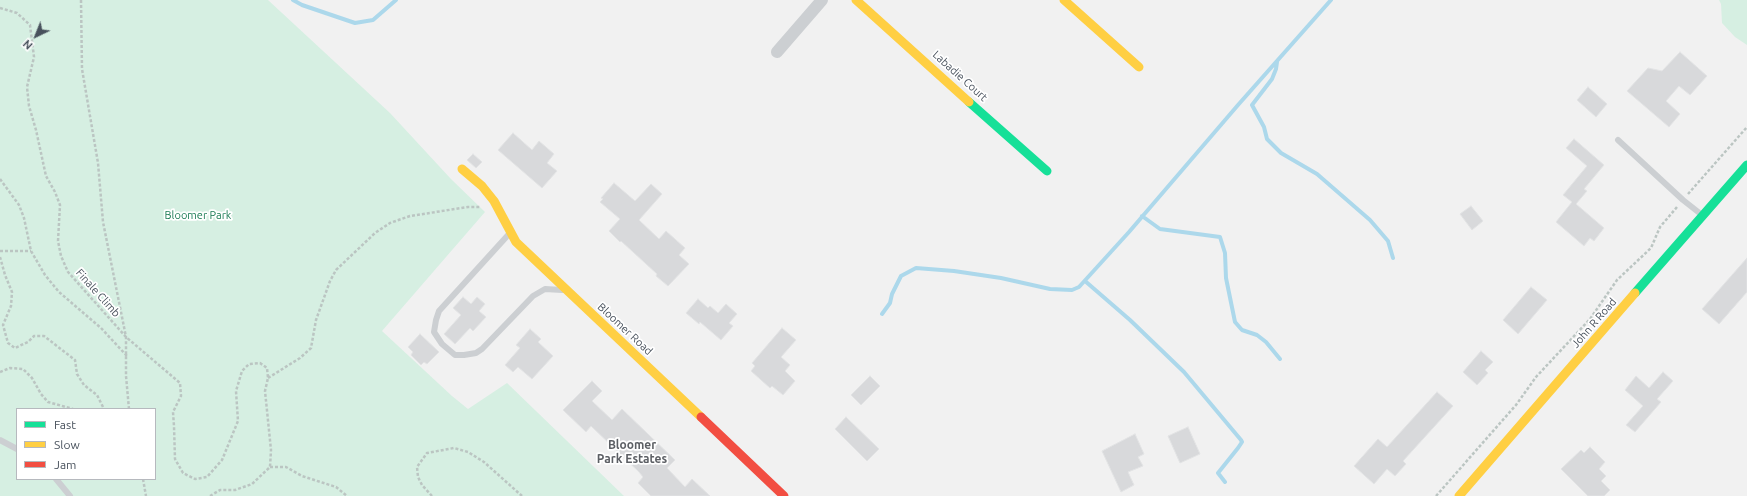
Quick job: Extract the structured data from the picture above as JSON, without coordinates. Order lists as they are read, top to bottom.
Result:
{
  "streets": {
    "street": ["Labadie Court", "John R Road", "Bloomer Road"],
    "path": ["Finale Climb"]
  },
  "districts": ["Bloomer Park Estates"],
  "parks": ["Bloomer Park"],
  "legend": ["Fast", "Slow", "Jam"],
  "north": "bottom left"
}
